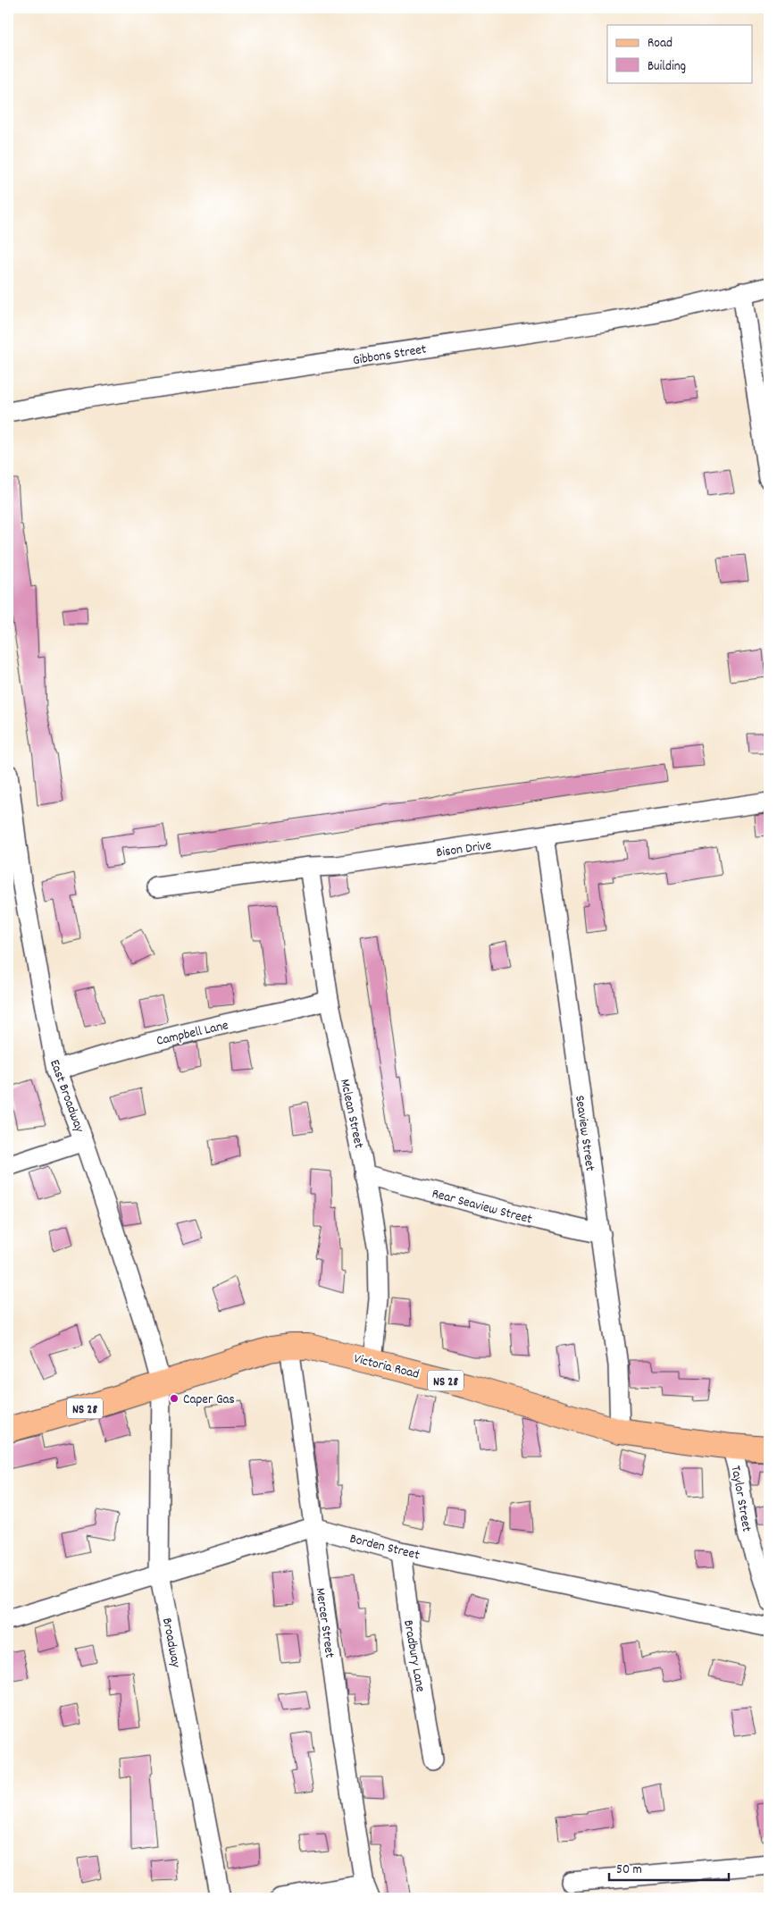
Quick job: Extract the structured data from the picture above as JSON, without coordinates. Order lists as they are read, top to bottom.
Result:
{
  "streets": {
    "main road": ["Victoria Road", "NS 28"],
    "street": [
      "Gibbons Street",
      "Bison Drive",
      "Campbell Lane",
      "East Broadway",
      "Mclean Street",
      "Seaview Street",
      "Rear Seaview Street",
      "Taylor Street",
      "Borden Street",
      "Mercer Street",
      "Broadway",
      "Bradbury Lane"
    ]
  },
  "crossings": [
    ["Bison Drive", "Mclean Street"],
    ["Bison Drive", "Seaview Street"],
    ["Campbell Lane", "East Broadway"],
    ["Campbell Lane", "Mclean Street"],
    ["East Broadway", "Victoria Road"],
    ["East Broadway", "Broadway"],
    ["Mclean Street", "Rear Seaview Street"],
    ["Mclean Street", "Victoria Road"],
    ["Seaview Street", "Rear Seaview Street"],
    ["Seaview Street", "Victoria Road"],
    ["Victoria Road", "Taylor Street"],
    ["Victoria Road", "Mercer Street"],
    ["Victoria Road", "Broadway"],
    ["Borden Street", "Mercer Street"],
    ["Borden Street", "Bradbury Lane"]
  ],
  "places": ["Caper Gas"],
  "legend": ["Road", "Building"],
  "scale_bar": "50 m"
}
